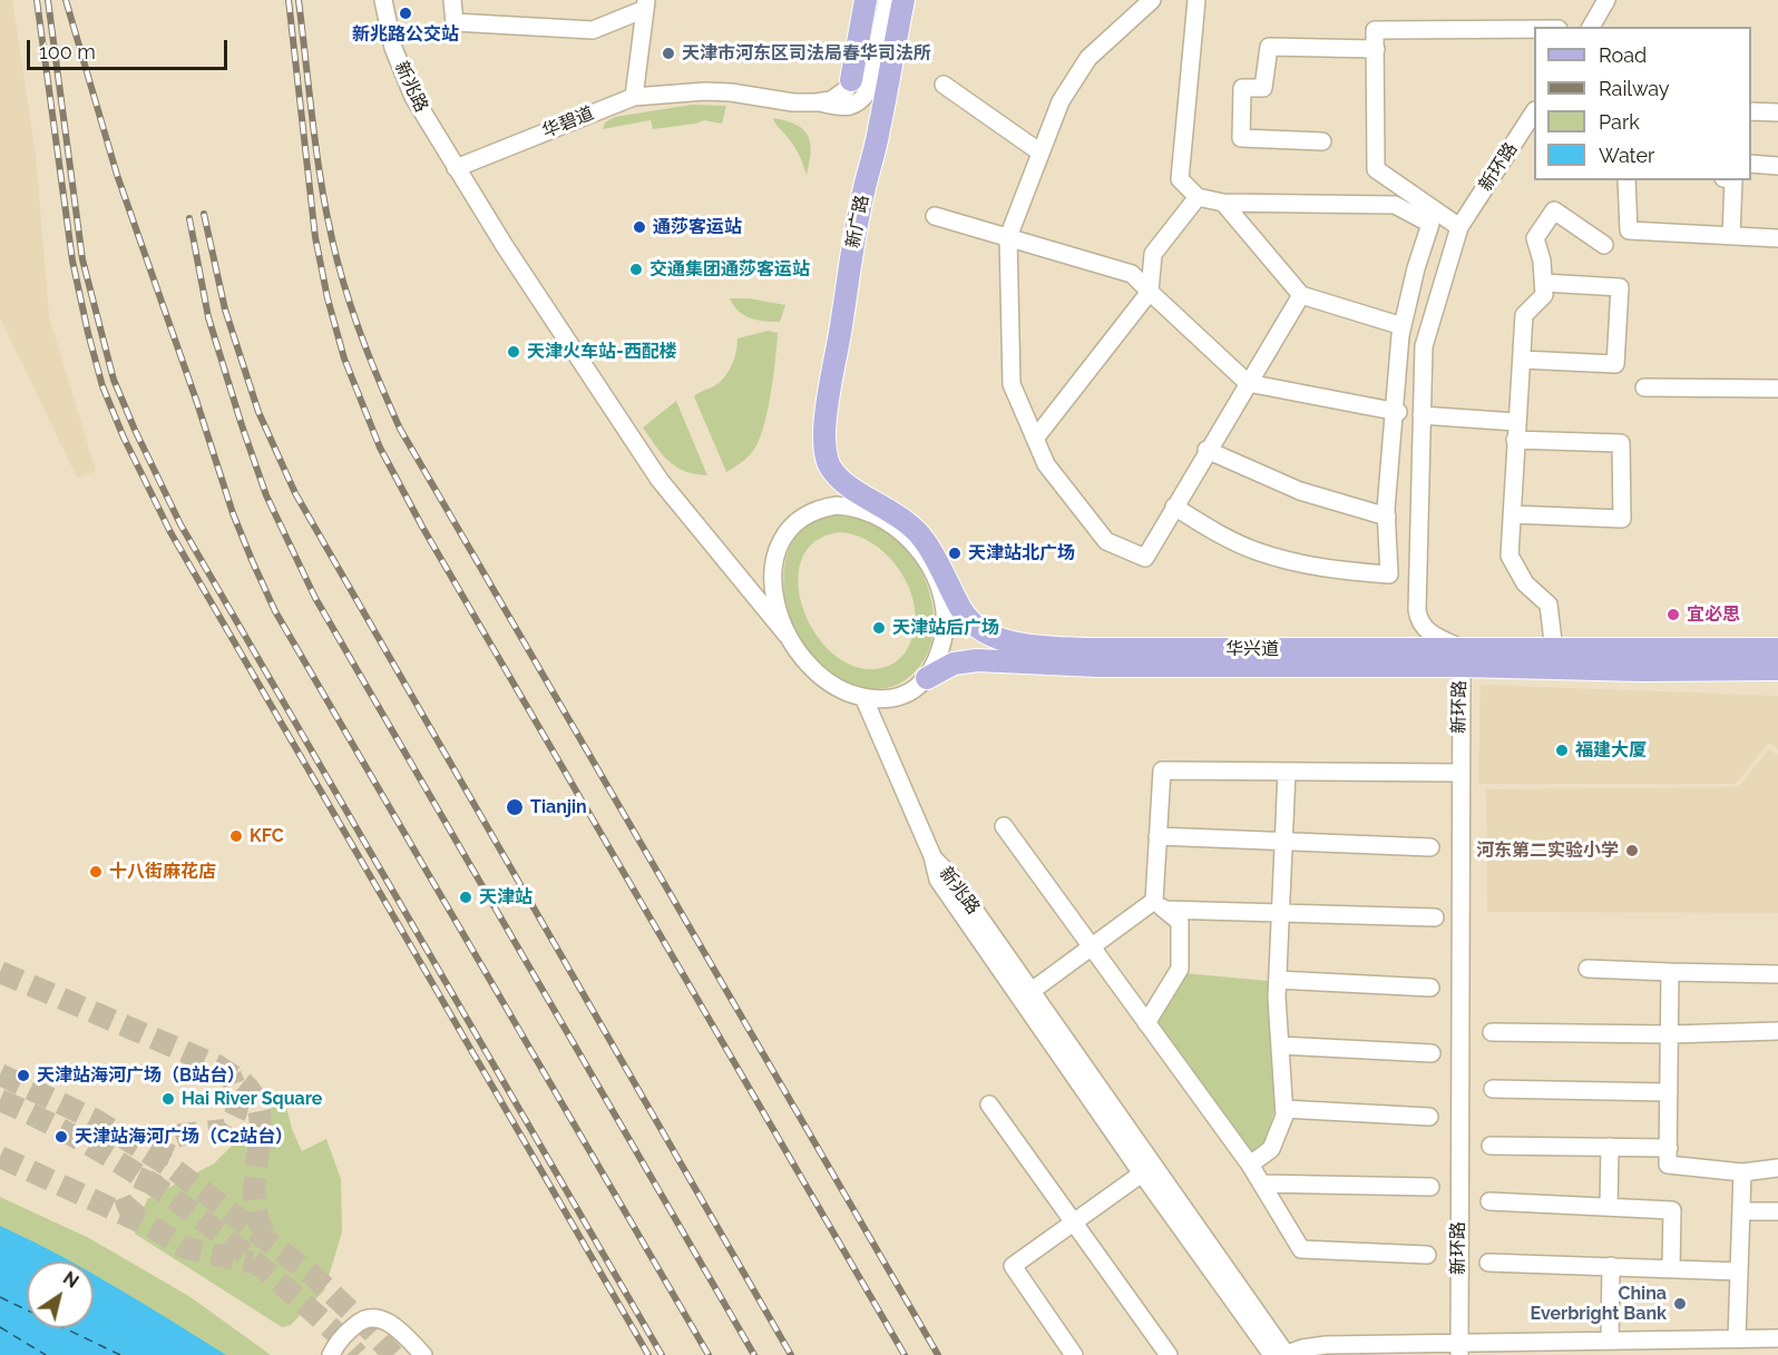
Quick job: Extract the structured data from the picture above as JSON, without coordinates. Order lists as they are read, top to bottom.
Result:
{
  "streets": {
    "main road": ["新广路", "华兴道"],
    "street": ["新兆路", "华碧道", "新环路"]
  },
  "crossings": [
    ["新兆路", "华碧道"],
    ["新兆路", "华兴道"],
    ["新环路", "华兴道"],
    ["新广路", "华兴道"]
  ],
  "places": [
    "新兆路公交站",
    "天津市河东区司法局春华司法所",
    "通莎客运站",
    "交通集团通莎客运站",
    "天津火车站-西配楼",
    "天津站北广场",
    "宜必思",
    "天津站后广场",
    "福建大厦",
    "Tianjin",
    "KFC",
    "河东第二实验小学",
    "十八街麻花店",
    "天津站",
    "天津站海河广场（B站台）",
    "Hai River Square",
    "天津站海河广场（C2站台）",
    "China Everbright Bank"
  ],
  "legend": [
    "Road",
    "Railway",
    "Park",
    "Water"
  ],
  "scale_bar": "100 m",
  "north": "top right"
}
